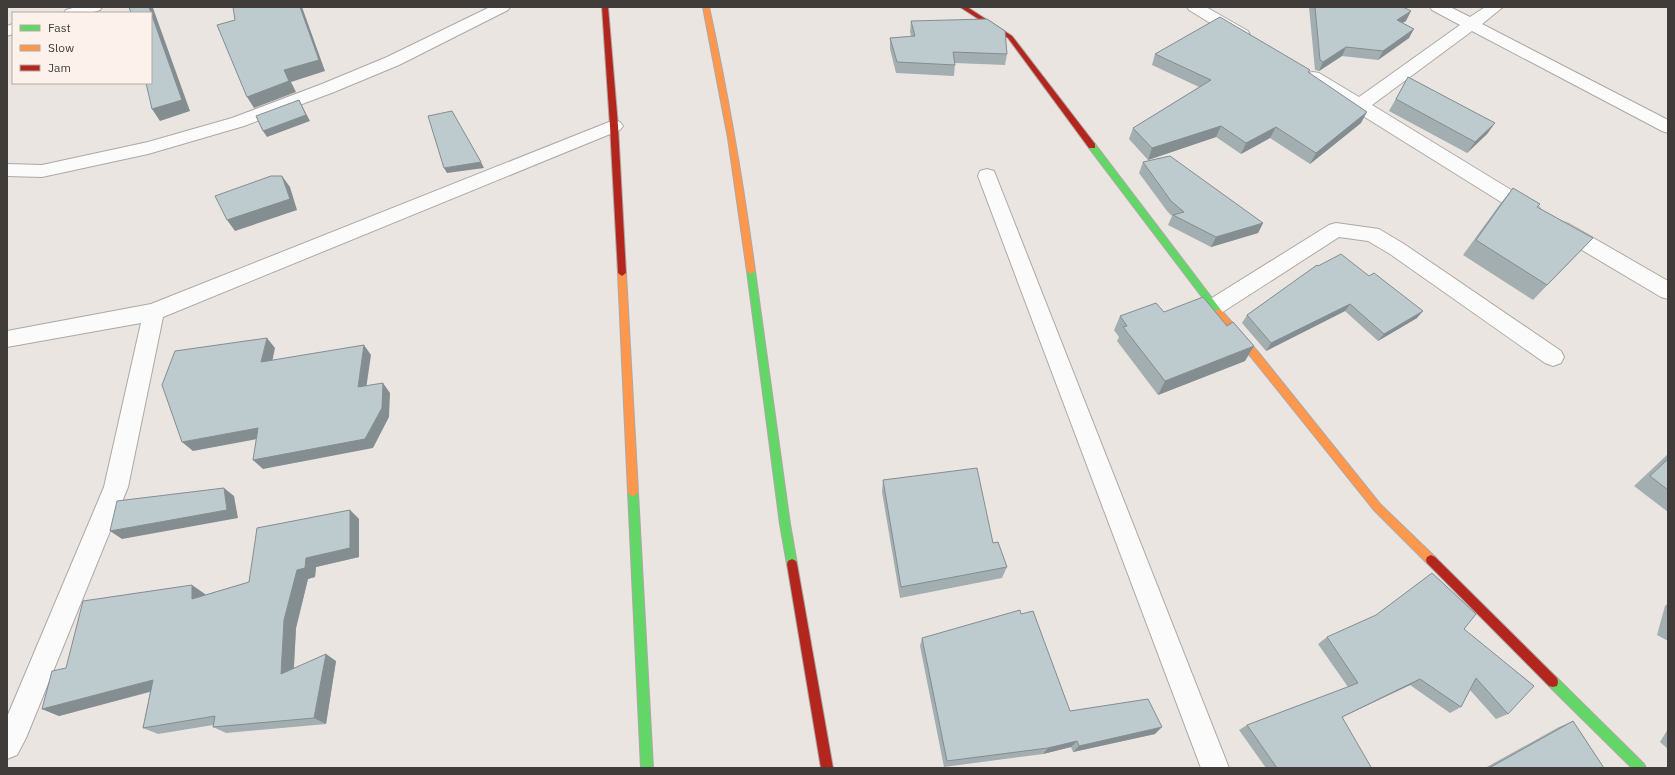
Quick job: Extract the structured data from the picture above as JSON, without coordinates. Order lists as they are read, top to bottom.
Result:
{
  "legend": ["Fast", "Slow", "Jam"]
}
